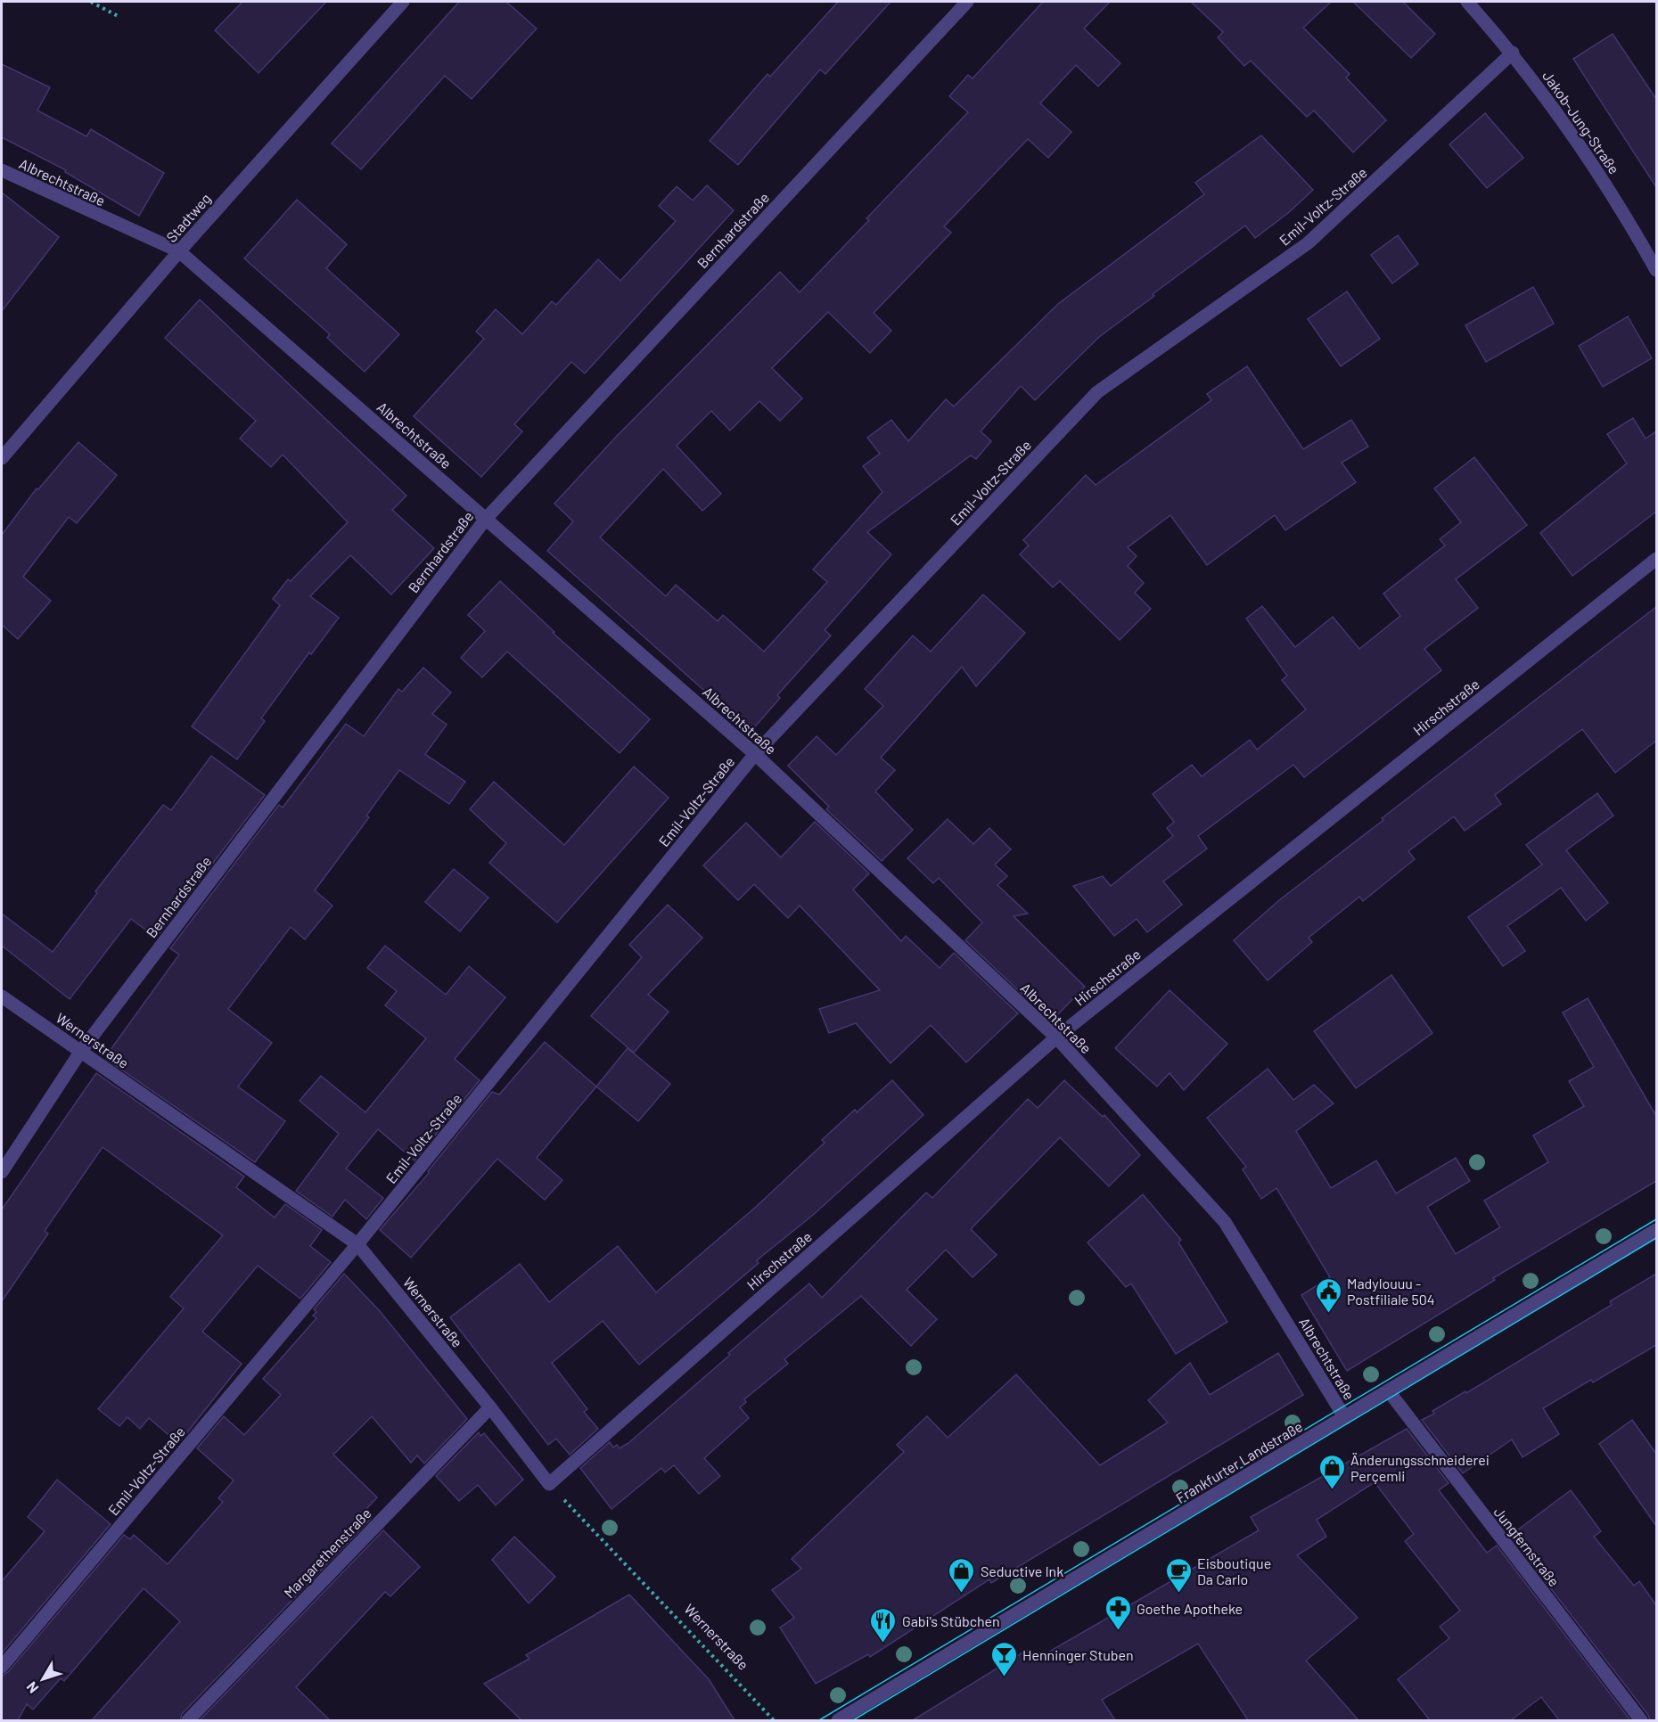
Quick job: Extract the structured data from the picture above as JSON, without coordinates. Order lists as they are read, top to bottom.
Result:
{
  "streets": {
    "street": [
      "Jakob-Jung-Straße",
      "Albrechtstraße",
      "Emil-Voltz-Straße",
      "Stadtweg",
      "Bernhardstraße",
      "Hirschstraße",
      "Wernerstraße",
      "Frankfurter Landstraße",
      "Jungfernstraße",
      "Margarethenstraße"
    ]
  },
  "crossings": [
    ["Jakob-Jung-Straße", "Emil-Voltz-Straße"],
    ["Albrechtstraße", "Emil-Voltz-Straße"],
    ["Albrechtstraße", "Stadtweg"],
    ["Albrechtstraße", "Bernhardstraße"],
    ["Albrechtstraße", "Hirschstraße"],
    ["Albrechtstraße", "Frankfurter Landstraße"],
    ["Emil-Voltz-Straße", "Wernerstraße"],
    ["Bernhardstraße", "Wernerstraße"],
    ["Hirschstraße", "Wernerstraße"],
    ["Wernerstraße", "Margarethenstraße"],
    ["Frankfurter Landstraße", "Jungfernstraße"]
  ],
  "places": {
    "public building": ["Madylouuu - Postfiliale 504"],
    "shop": ["Änderungsschneiderei Perçemli", "Seductive Ink"],
    "cafe": ["Eisboutique Da Carlo"],
    "pharmacy": ["Goethe Apotheke"],
    "restaurant": ["Gabi's Stübchen"],
    "bar": ["Henninger Stuben"]
  },
  "north": "bottom left"
}
